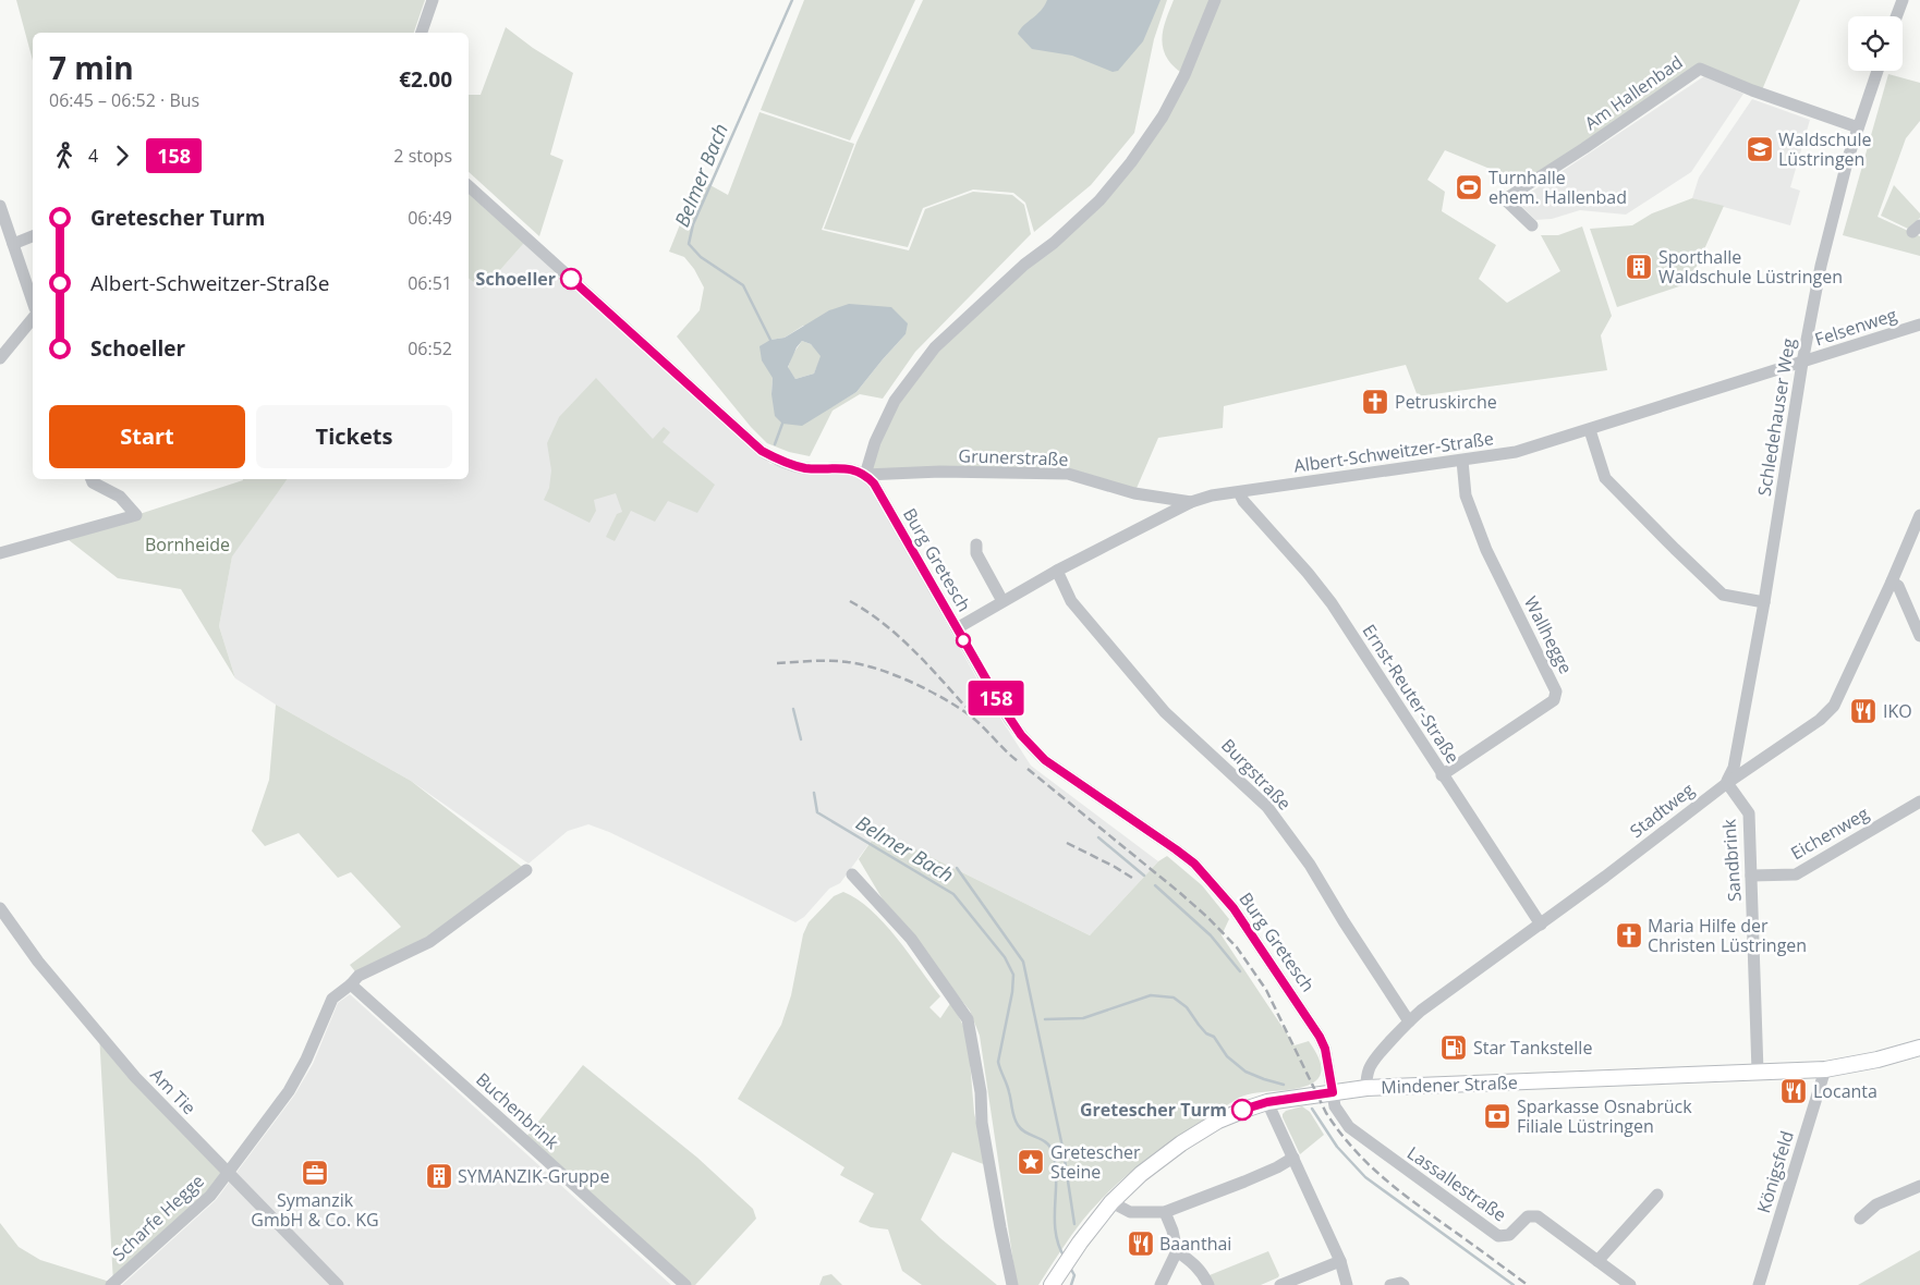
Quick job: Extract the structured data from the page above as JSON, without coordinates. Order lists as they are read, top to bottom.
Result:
{
  "streets": {
    "main road": ["Mindener Straße"],
    "street": [
      "Am Hallenbad",
      "Felsenweg",
      "Schledehauser Weg",
      "Albert-Schweitzer-Straße",
      "Grunerstraße",
      "Burg Gretesch",
      "Wallhegge",
      "Ernst-Reuter-Straße",
      "Burgstraße",
      "Stadtweg",
      "Eichenweg",
      "Sandbrink",
      "Am Tie",
      "Buchenbrink",
      "Königsfeld",
      "Lassallestraße",
      "Scharfe Hegge"
    ]
  },
  "crossings": [
    ["Am Hallenbad", "Schledehauser Weg"],
    ["Felsenweg", "Schledehauser Weg"],
    ["Felsenweg", "Albert-Schweitzer-Straße"],
    ["Schledehauser Weg", "Albert-Schweitzer-Straße"],
    ["Schledehauser Weg", "Stadtweg"],
    ["Schledehauser Weg", "Sandbrink"],
    ["Albert-Schweitzer-Straße", "Grunerstraße"],
    ["Albert-Schweitzer-Straße", "Burg Gretesch"],
    ["Albert-Schweitzer-Straße", "Wallhegge"],
    ["Albert-Schweitzer-Straße", "Ernst-Reuter-Straße"],
    ["Albert-Schweitzer-Straße", "Burgstraße"],
    ["Grunerstraße", "Burg Gretesch"],
    ["Burg Gretesch", "Mindener Straße"],
    ["Burg Gretesch", "Lassallestraße"],
    ["Wallhegge", "Ernst-Reuter-Straße"],
    ["Ernst-Reuter-Straße", "Stadtweg"],
    ["Burgstraße", "Stadtweg"],
    ["Stadtweg", "Sandbrink"],
    ["Stadtweg", "Mindener Straße"],
    ["Eichenweg", "Sandbrink"],
    ["Sandbrink", "Mindener Straße"],
    ["Mindener Straße", "Königsfeld"],
    ["Mindener Straße", "Lassallestraße"],
    ["Am Tie", "Scharfe Hegge"],
    ["Buchenbrink", "Scharfe Hegge"]
  ],
  "water": ["Belmer Bach"],
  "parks": ["Bornheide"],
  "places": {
    "school or university": ["Waldschule Lüstringen"],
    "sports": ["Turnhalle ehem. Hallenbad"],
    "building": ["Sporthalle Waldschule Lüstringen", "SYMANZIK-Gruppe"],
    "other": ["Schoeller", "Gretescher Turm"],
    "church": ["Petruskirche", "Maria Hilfe der Christen Lüstringen"],
    "restaurant": ["IKO", "Locanta", "Baanthai"],
    "fuel station": ["Star Tankstelle"],
    "bank": ["Sparkasse Osnabrück Filiale Lüstringen"],
    "place": ["Gretescher Steine"],
    "office": ["Symanzik GmbH & Co. KG"]
  },
  "lines": ["bus line 158"],
  "page": {
    "on_map": "158",
    "heading": ["7 min", "06:45 – 06:52 · Bus", "€2.00"],
    "legs": ["4", "158", "2 stops"],
    "list": [
      {
        "name": "Gretescher Turm",
        "value": "06:49"
      },
      {
        "name": "Albert-Schweitzer-Straße",
        "value": "06:51"
      },
      {
        "name": "Schoeller",
        "value": "06:52"
      }
    ],
    "buttons": ["Start", "Tickets"]
  }
}
